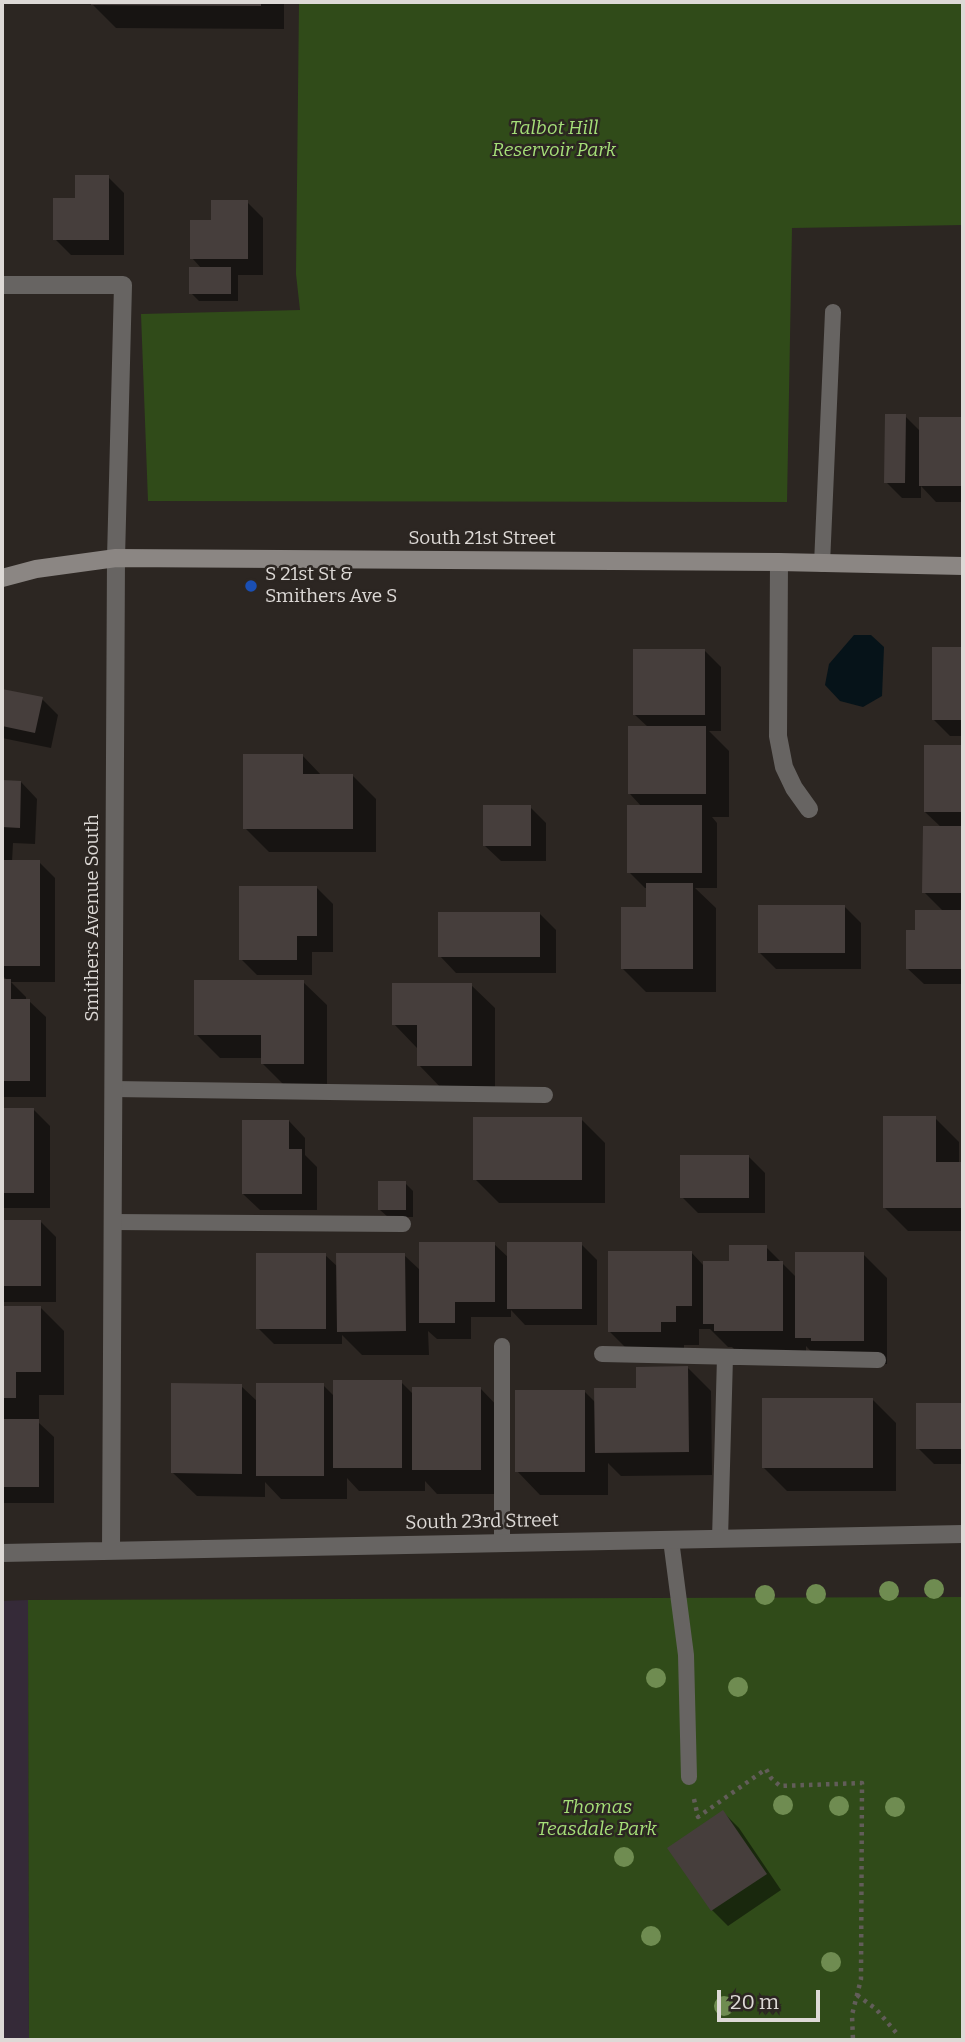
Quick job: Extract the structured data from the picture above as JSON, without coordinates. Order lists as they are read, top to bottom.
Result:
{
  "streets": {
    "street": ["South 21st Street", "Smithers Avenue South", "South 23rd Street"]
  },
  "crossings": [
    ["South 21st Street", "Smithers Avenue South"],
    ["Smithers Avenue South", "South 23rd Street"]
  ],
  "parks": ["Talbot Hill Reservoir Park", "Thomas Teasdale Park"],
  "places": ["S 21st St & Smithers Ave S"],
  "scale_bar": "20 m"
}
